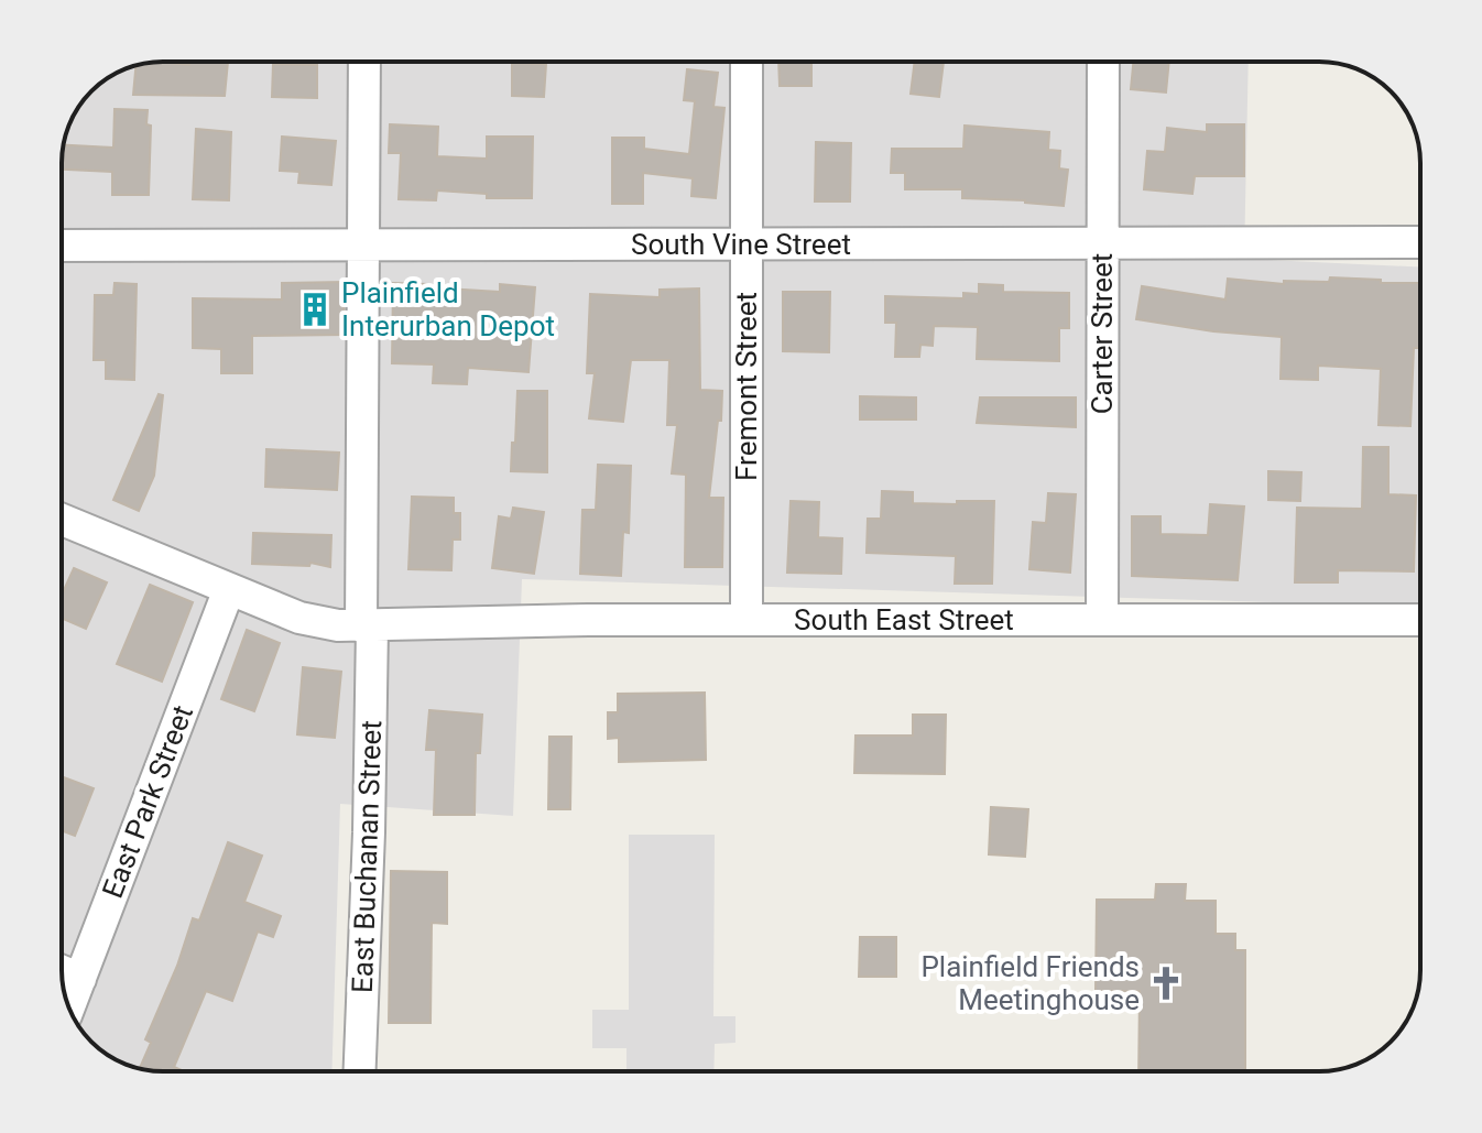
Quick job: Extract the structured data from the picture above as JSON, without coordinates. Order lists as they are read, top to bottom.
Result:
{
  "streets": {
    "street": [
      "South Vine Street",
      "Carter Street",
      "Fremont Street",
      "South East Street",
      "East Park Street",
      "East Buchanan Street"
    ]
  },
  "crossings": [
    ["South Vine Street", "Carter Street"],
    ["South Vine Street", "Fremont Street"],
    ["South Vine Street", "East Buchanan Street"],
    ["Carter Street", "South East Street"],
    ["Fremont Street", "South East Street"],
    ["South East Street", "East Park Street"],
    ["South East Street", "East Buchanan Street"]
  ],
  "places": {
    "building": ["Plainfield Interurban Depot"],
    "church": ["Plainfield Friends Meetinghouse"]
  }
}
